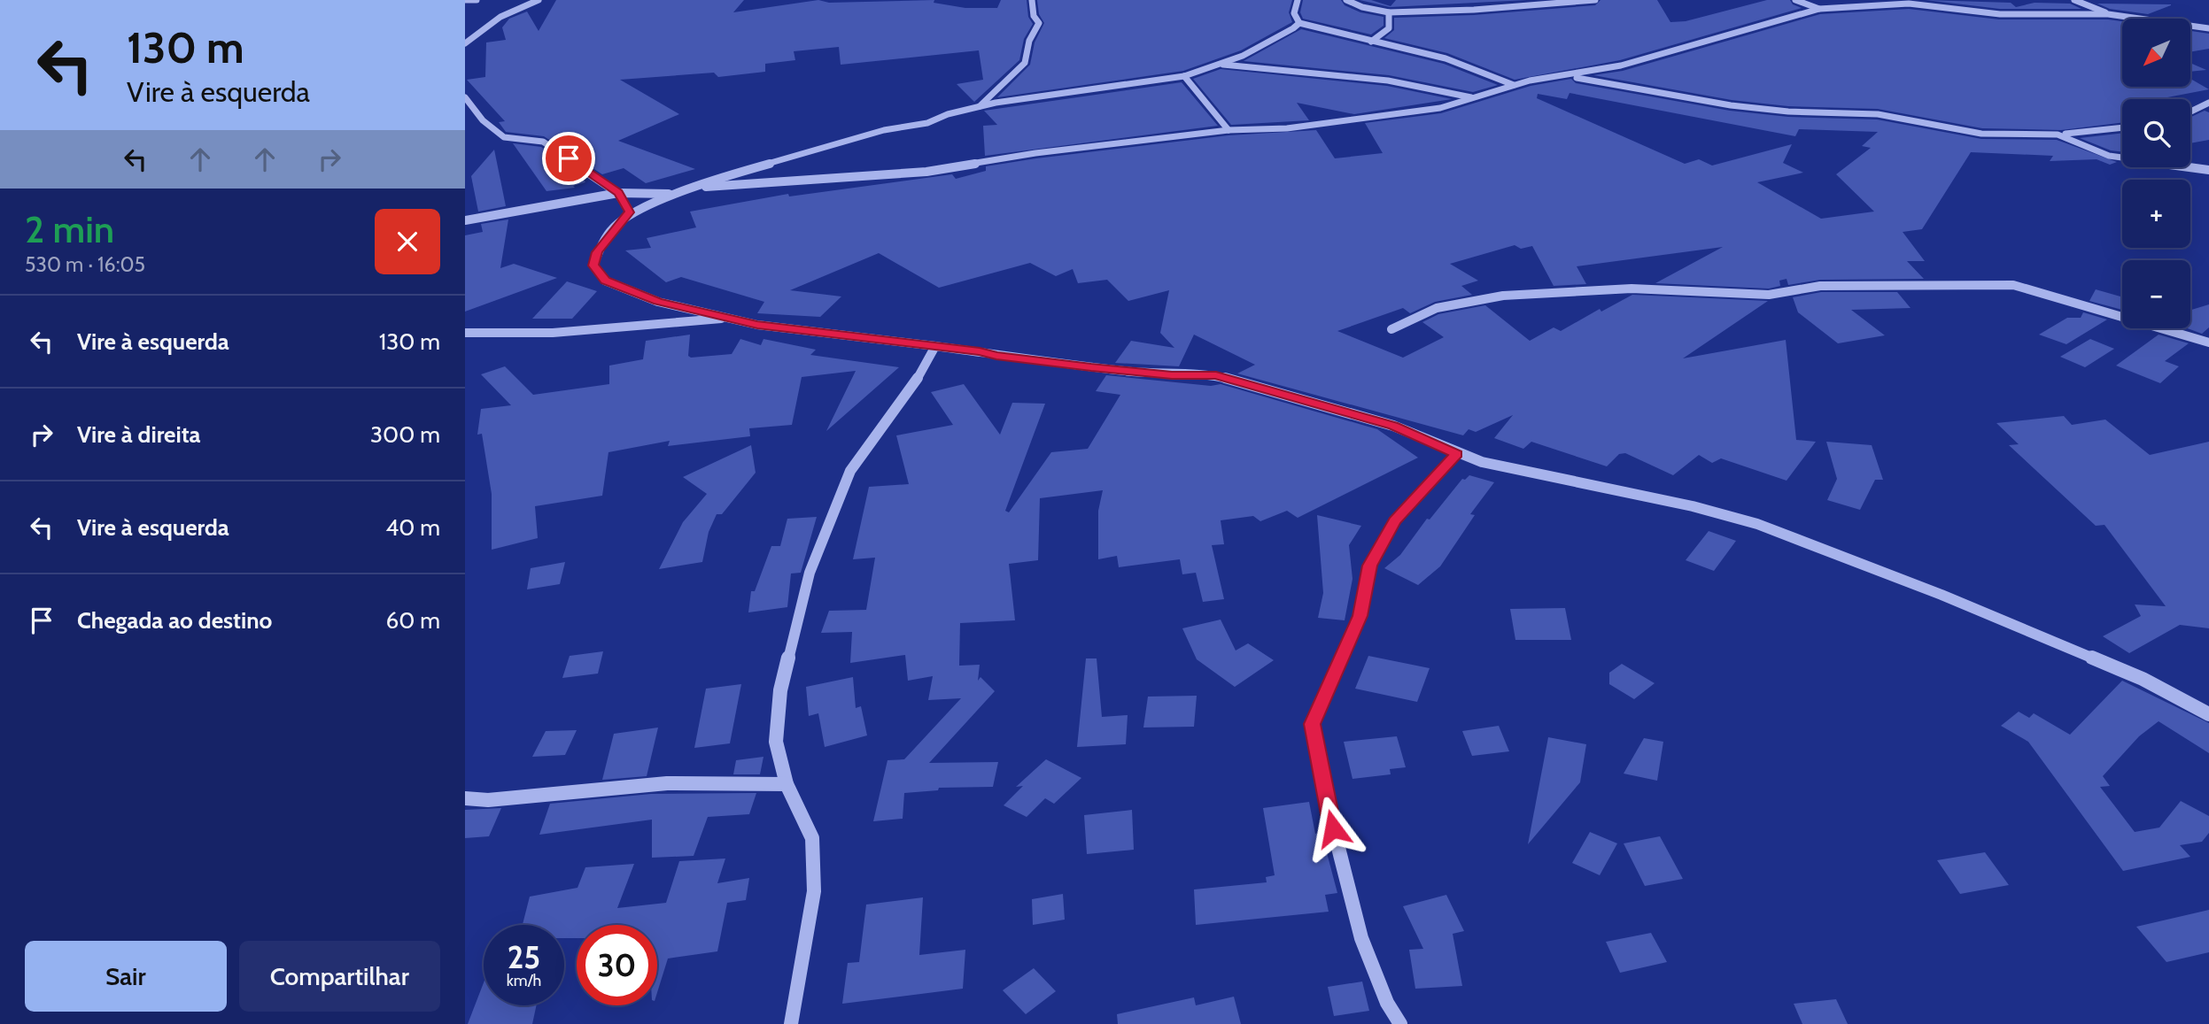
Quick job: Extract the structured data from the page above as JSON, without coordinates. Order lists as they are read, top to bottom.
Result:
{
  "north": "bottom left",
  "page": {
    "turn": ["130 m", "Vire à esquerda"],
    "map_buttons": ["+", "−"],
    "heading": ["2 min", "530 m · 16:05"],
    "list": [
      {
        "name": "Vire à esquerda",
        "value": "130 m"
      },
      {
        "name": "Vire à direita",
        "value": "300 m"
      },
      {
        "name": "Vire à esquerda",
        "value": "40 m"
      },
      {
        "name": "Chegada ao destino",
        "value": "60 m"
      }
    ],
    "speed": "25 km/h",
    "limit": "30",
    "buttons": ["Sair", "Compartilhar"]
  }
}
